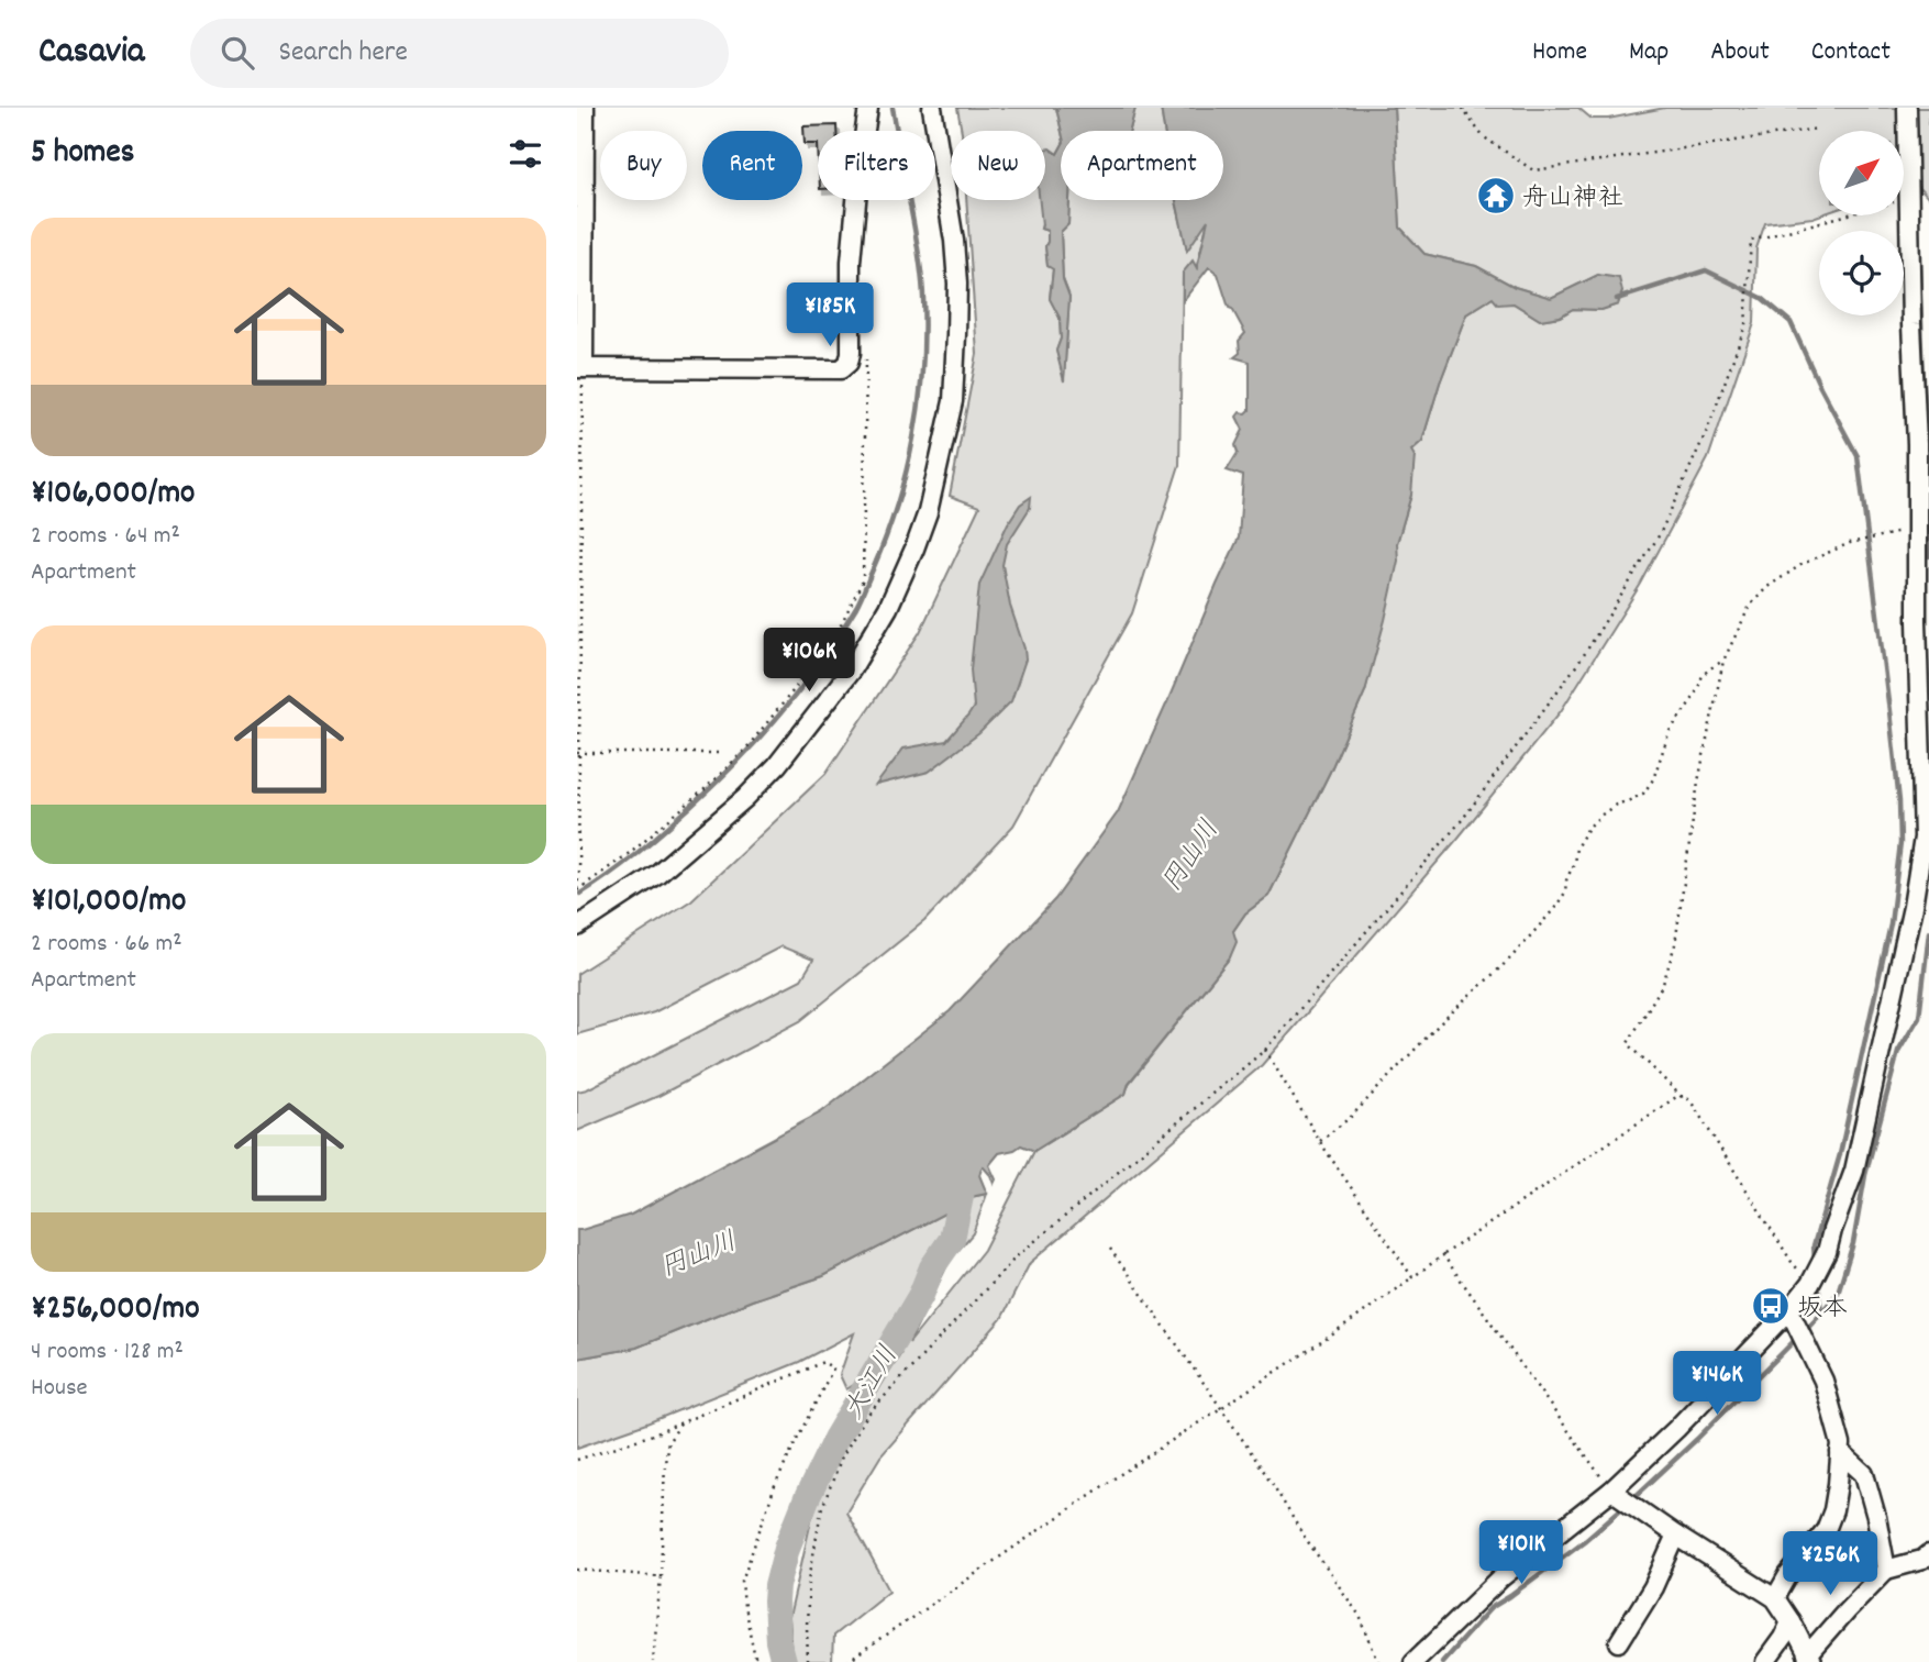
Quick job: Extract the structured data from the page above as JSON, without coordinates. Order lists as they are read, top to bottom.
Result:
{
  "water": ["円山川", "大江川"],
  "places": {
    "temple": ["舟山神社"],
    "bus stop": ["坂本"]
  },
  "north": "top right",
  "page": {
    "header": "Casavia",
    "search": "Search here",
    "nav": [
      "Home",
      "Map",
      "About",
      "Contact"
    ],
    "heading": "5 homes",
    "chip": [
      "Buy",
      "Rent",
      "Filters",
      "New",
      "Apartment"
    ],
    "list": [
      {
        "name": "¥106,000/mo",
        "note": "2 rooms · 64 m² · Apartment"
      },
      {
        "name": "¥101,000/mo",
        "note": "2 rooms · 66 m² · Apartment"
      },
      {
        "name": "¥256,000/mo",
        "note": "4 rooms · 128 m² · House"
      }
    ],
    "price": [
      "¥185K",
      "¥106K",
      "¥146K",
      "¥101K",
      "¥256K"
    ]
  }
}
